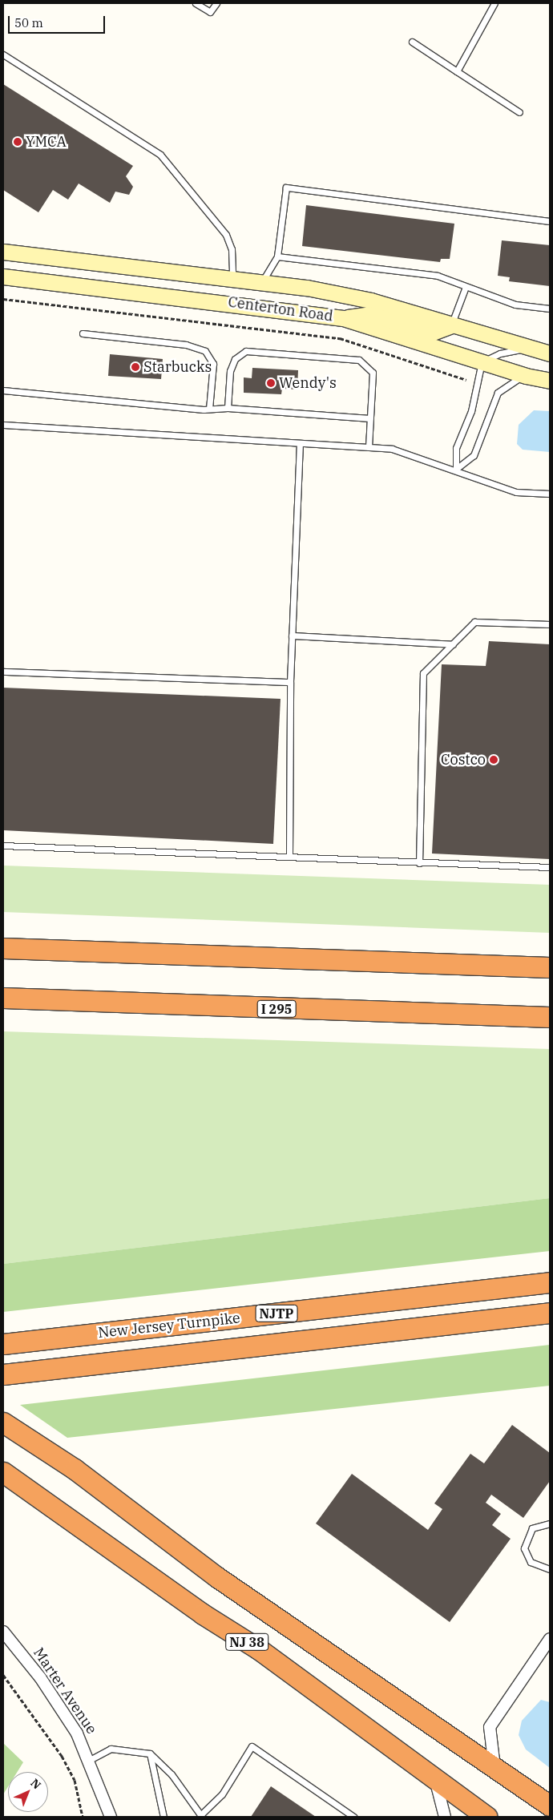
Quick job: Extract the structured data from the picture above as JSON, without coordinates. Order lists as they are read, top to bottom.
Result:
{
  "streets": {
    "highway": [
      "I 295",
      "NJTP",
      "New Jersey Turnpike",
      "NJ 38"
    ],
    "main road": ["Centerton Road"],
    "street": ["Marter Avenue"]
  },
  "places": [
    "YMCA",
    "Starbucks",
    "Wendy's",
    "Costco"
  ],
  "scale_bar": "50 m",
  "north": "top right"
}
